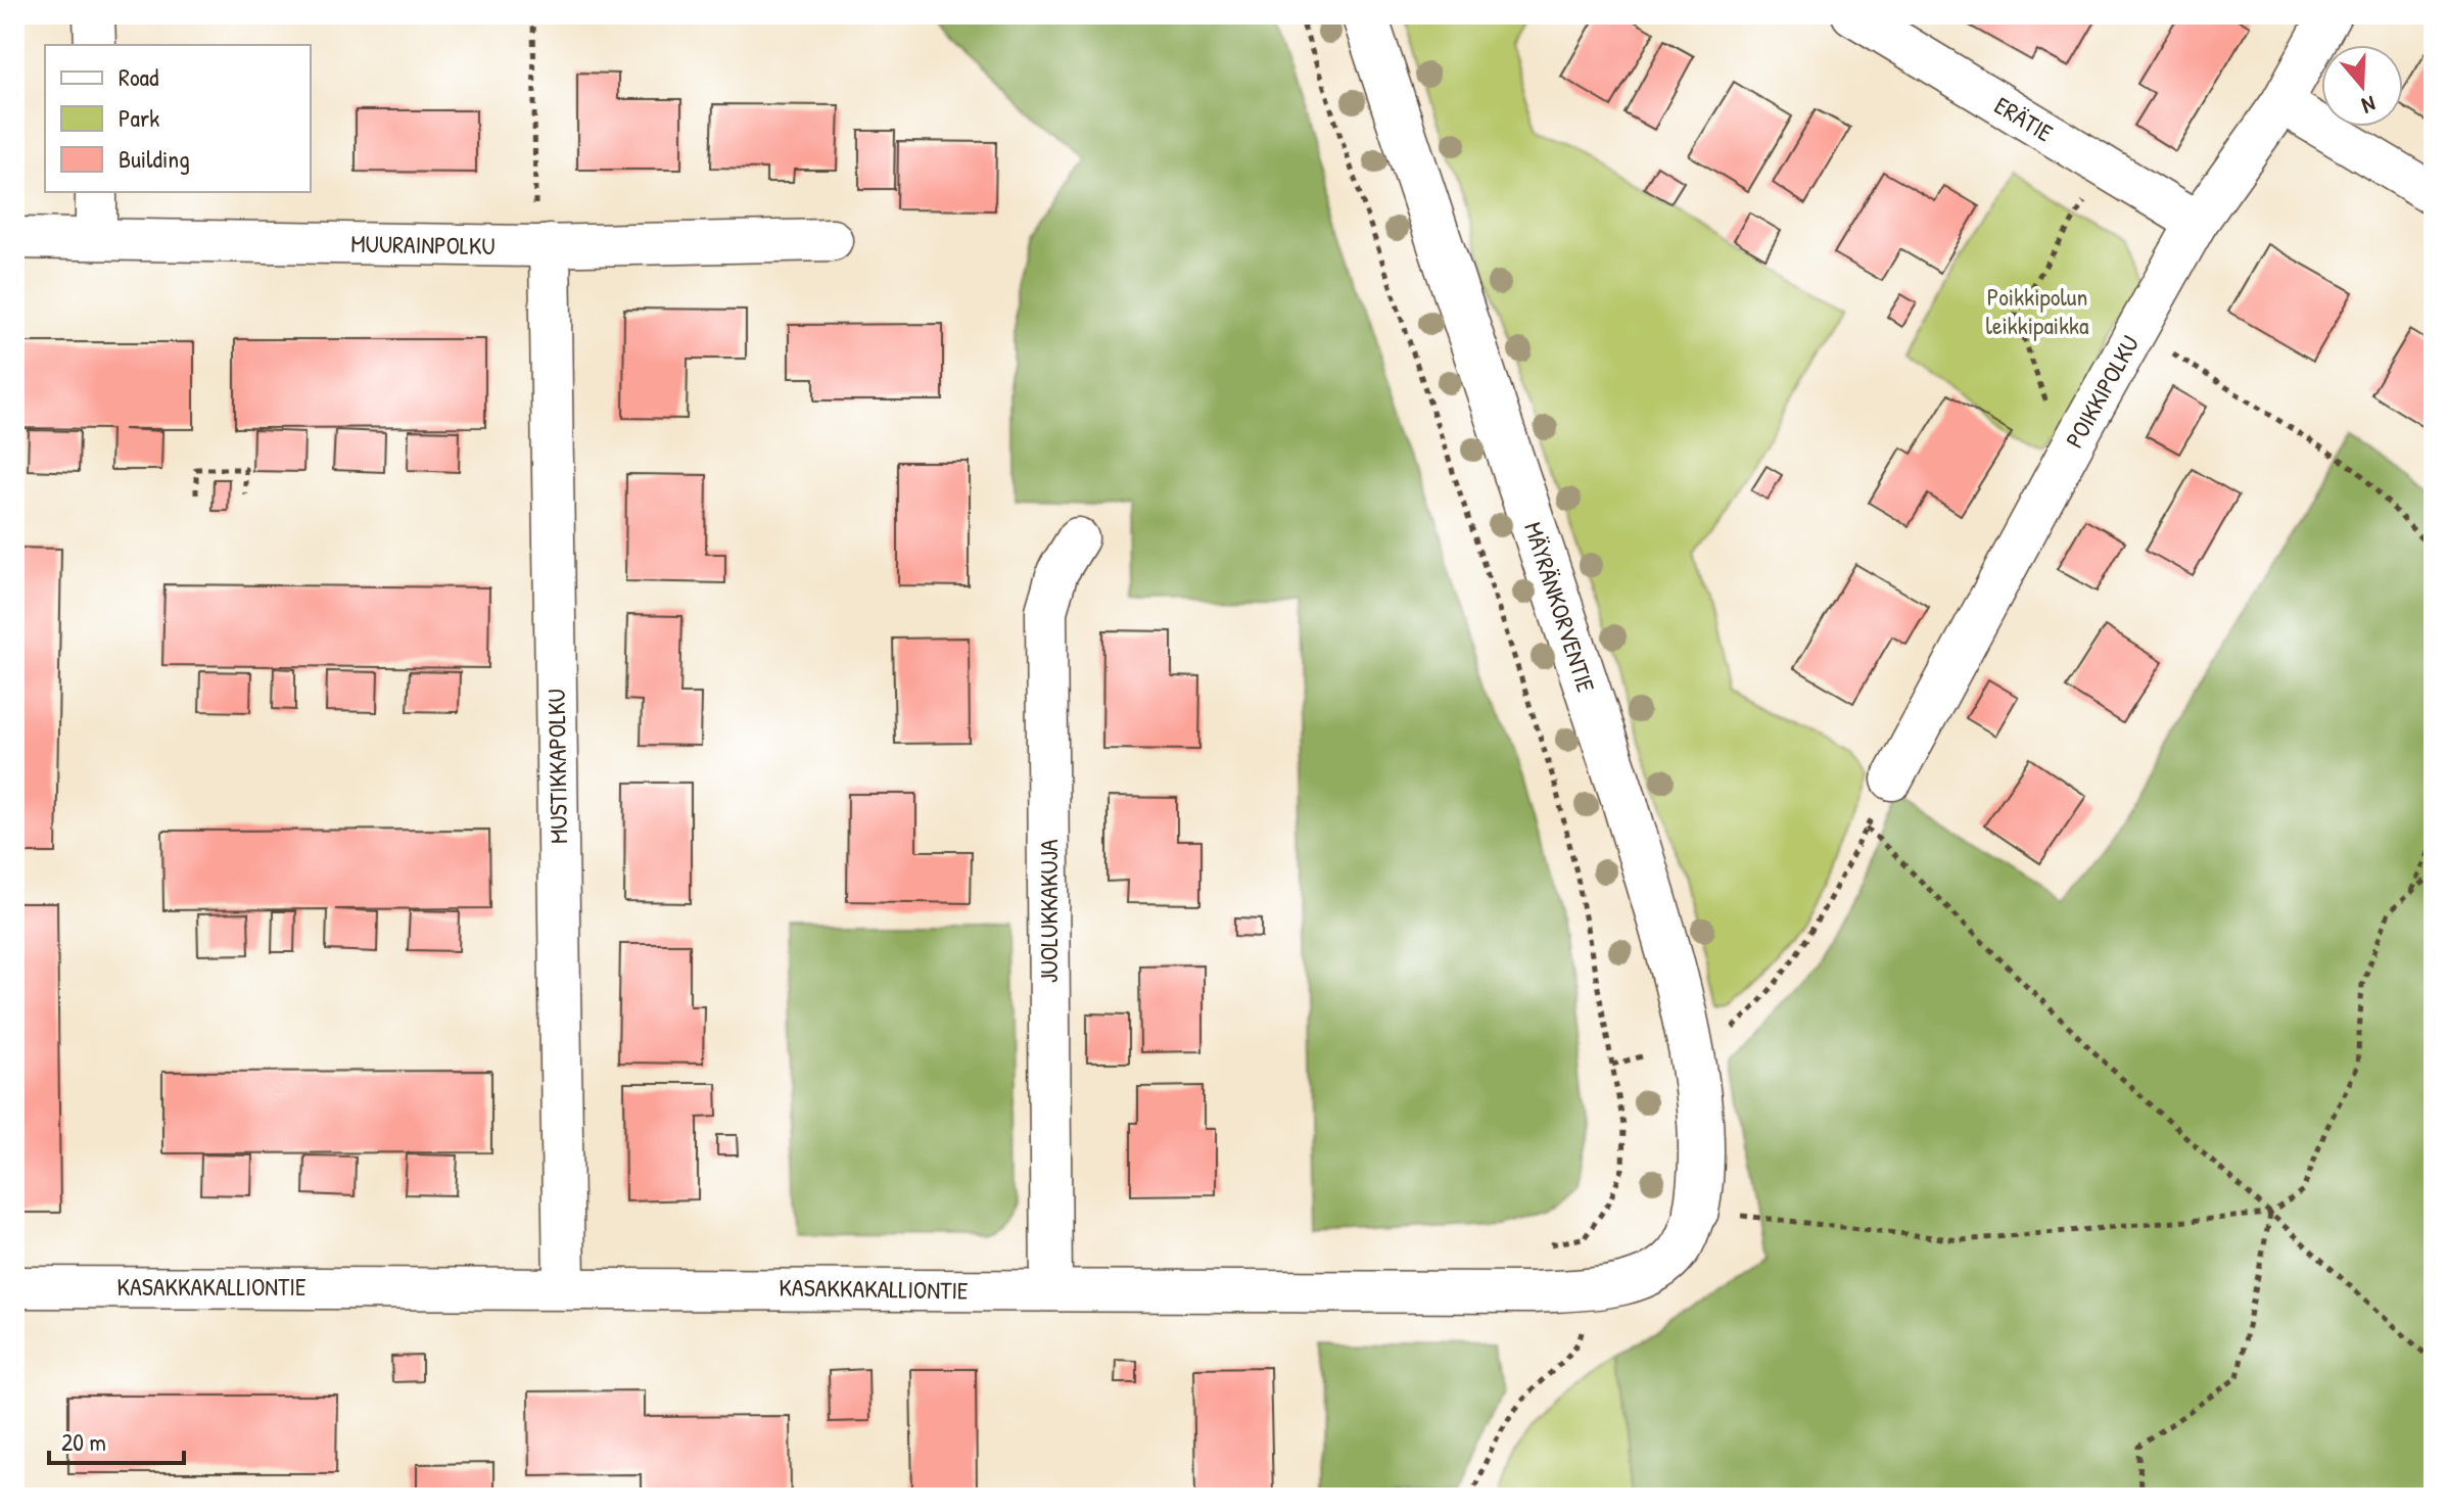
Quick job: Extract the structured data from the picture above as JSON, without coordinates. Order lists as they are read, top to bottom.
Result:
{
  "streets": {
    "street": [
      "ERÄTIE",
      "MUURAINPOLKU",
      "POIKKIPOLKU",
      "MÄYRÄNKORVENTIE",
      "MUSTIKKAPOLKU",
      "JUOLUKKAKUJA",
      "KASAKKAKALLIONTIE"
    ]
  },
  "crossings": [
    ["ERÄTIE", "POIKKIPOLKU"],
    ["MUURAINPOLKU", "MUSTIKKAPOLKU"],
    ["MÄYRÄNKORVENTIE", "KASAKKAKALLIONTIE"],
    ["MUSTIKKAPOLKU", "KASAKKAKALLIONTIE"],
    ["JUOLUKKAKUJA", "KASAKKAKALLIONTIE"]
  ],
  "parks": ["Poikkipolun leikkipaikka"],
  "legend": ["Road", "Park", "Building"],
  "scale_bar": "20 m",
  "north": "bottom"
}
